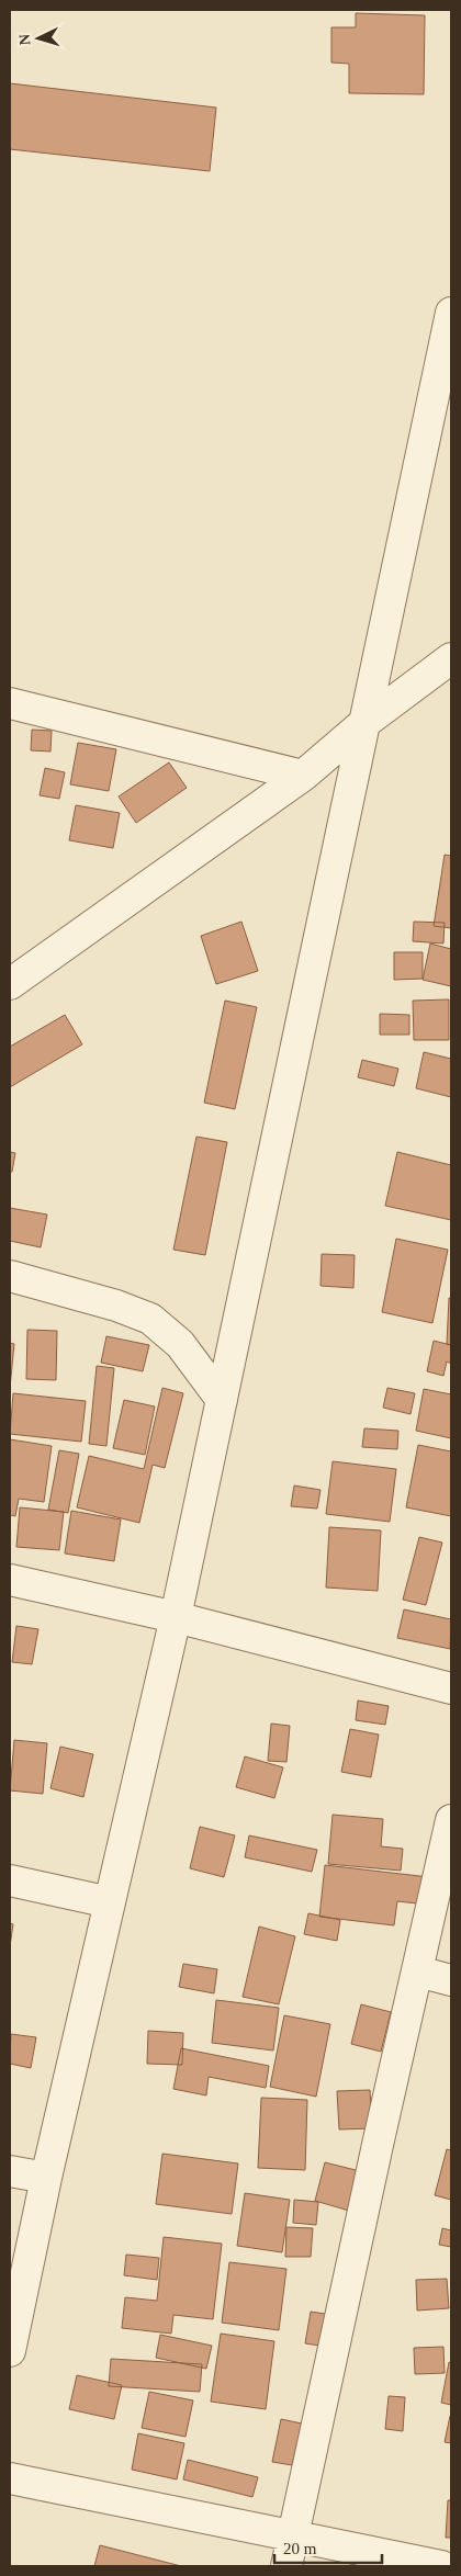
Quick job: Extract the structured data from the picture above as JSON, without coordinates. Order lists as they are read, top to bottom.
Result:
{
  "scale_bar": "20 m",
  "north": "left"
}
